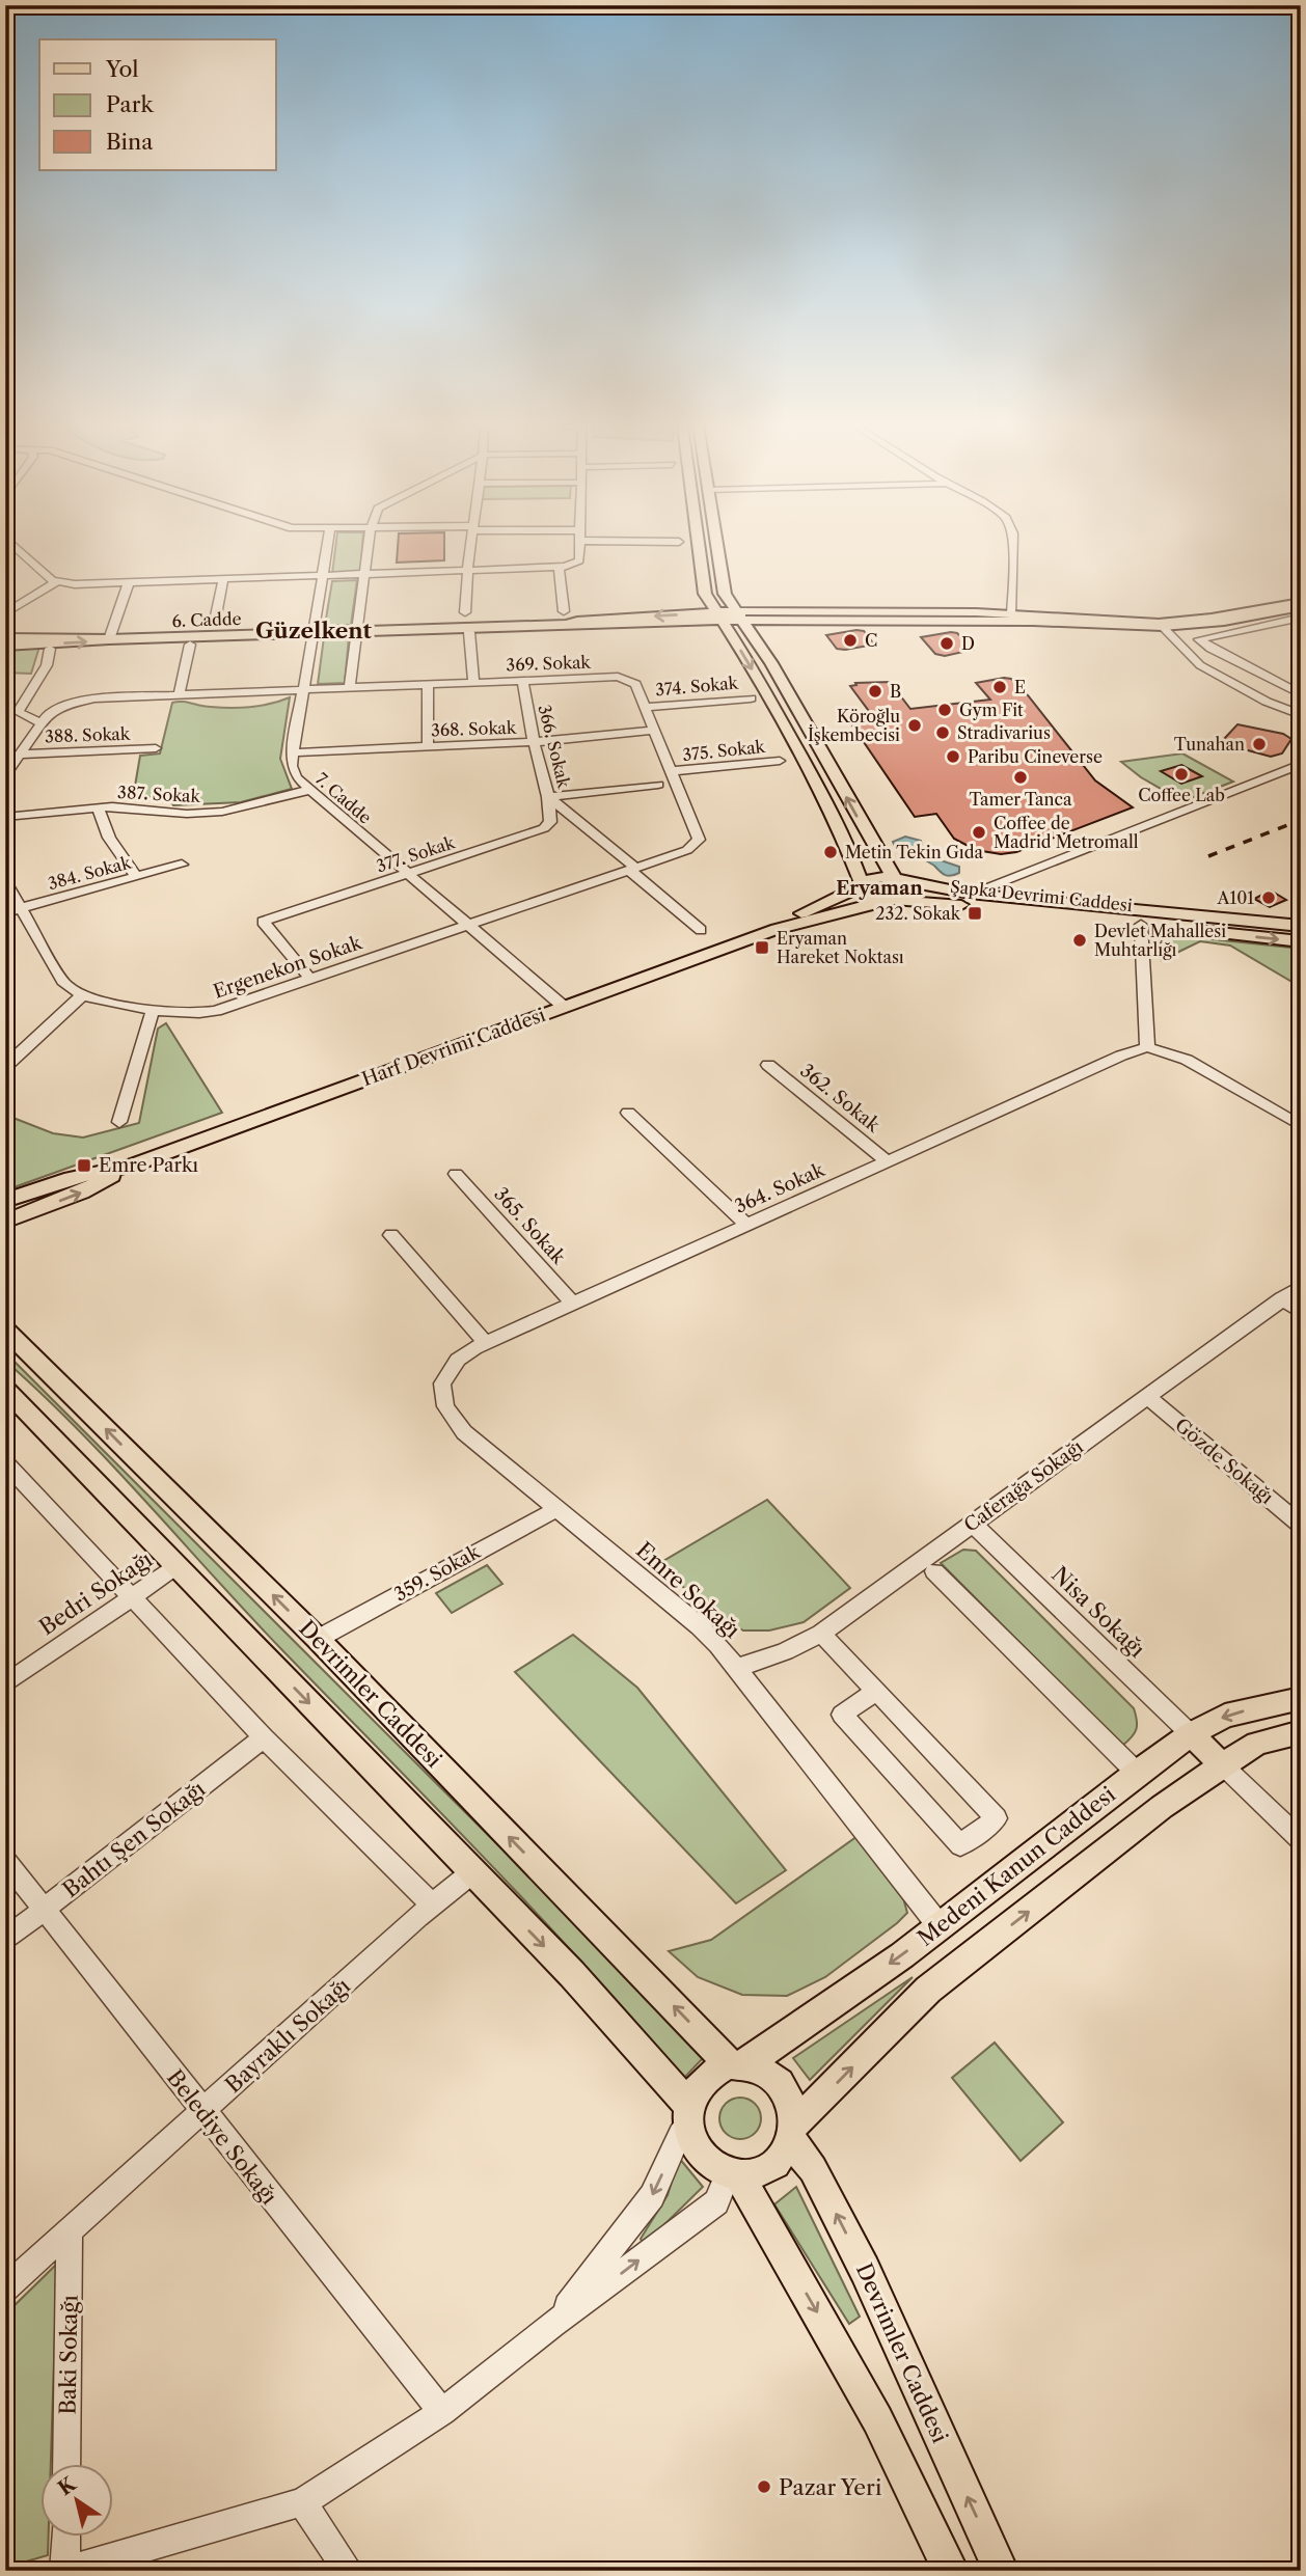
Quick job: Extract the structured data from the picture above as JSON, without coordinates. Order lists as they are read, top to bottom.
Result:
{
  "streets": {
    "main road": [
      "6. Cadde",
      "Şapka Devrimi Caddesi",
      "Harf Devrimi Caddesi",
      "Devrimler Caddesi",
      "Medeni Kanun Caddesi"
    ],
    "street": [
      "369. Sokak",
      "374. Sokak",
      "368. Sokak",
      "388. Sokak",
      "366. Sokak",
      "375. Sokak",
      "387. Sokak",
      "7. Cadde",
      "377. Sokak",
      "384. Sokak",
      "Ergenekon Sokak",
      "362. Sokak",
      "364. Sokak",
      "365. Sokak",
      "Gözde Sokağı",
      "Caferağa Sokağı",
      "359. Sokak",
      "Emre Sokağı",
      "Bedri Sokağı",
      "Nisa Sokağı",
      "Bahtı Şen Sokağı",
      "Bayraklı Sokağı",
      "Belediye Sokağı",
      "Baki Sokağı"
    ]
  },
  "crossings": [
    ["6. Cadde", "7. Cadde"],
    ["369. Sokak", "374. Sokak"],
    ["369. Sokak", "368. Sokak"],
    ["369. Sokak", "366. Sokak"],
    ["369. Sokak", "375. Sokak"],
    ["369. Sokak", "7. Cadde"],
    ["369. Sokak", "Ergenekon Sokak"],
    ["368. Sokak", "366. Sokak"],
    ["368. Sokak", "7. Cadde"],
    ["366. Sokak", "377. Sokak"],
    ["387. Sokak", "7. Cadde"],
    ["7. Cadde", "377. Sokak"],
    ["7. Cadde", "Ergenekon Sokak"],
    ["7. Cadde", "Harf Devrimi Caddesi"],
    ["377. Sokak", "Ergenekon Sokak"],
    ["Şapka Devrimi Caddesi", "Harf Devrimi Caddesi"],
    ["362. Sokak", "364. Sokak"],
    ["364. Sokak", "365. Sokak"],
    ["364. Sokak", "Emre Sokağı"],
    ["Gözde Sokağı", "Caferağa Sokağı"],
    ["Caferağa Sokağı", "Emre Sokağı"],
    ["Caferağa Sokağı", "Nisa Sokağı"],
    ["359. Sokak", "Emre Sokağı"],
    ["359. Sokak", "Devrimler Caddesi"],
    ["Emre Sokağı", "Medeni Kanun Caddesi"],
    ["Nisa Sokağı", "Medeni Kanun Caddesi"],
    ["Devrimler Caddesi", "Medeni Kanun Caddesi"],
    ["Bahtı Şen Sokağı", "Belediye Sokağı"],
    ["Bayraklı Sokağı", "Belediye Sokağı"],
    ["Bayraklı Sokağı", "Baki Sokağı"]
  ],
  "districts": ["Güzelkent", "Eryaman"],
  "places": {
    "other": [
      "C",
      "D",
      "E",
      "B",
      "Gym Fit",
      "Köroğlu İşkembecisi",
      "Stradivarius",
      "Tunahan",
      "Paribu Cineverse",
      "Coffee Lab",
      "Tamer Tanca",
      "Coffee de Madrid Metromall",
      "Metin Tekin Gıda",
      "A101",
      "Devlet Mahallesi Muhtarlığı",
      "Pazar Yeri"
    ],
    "transit": ["232. Sokak", "Eryaman Hareket Noktası", "Emre Parkı"]
  },
  "legend": ["Yol", "Park", "Bina"],
  "north": "top left"
}
